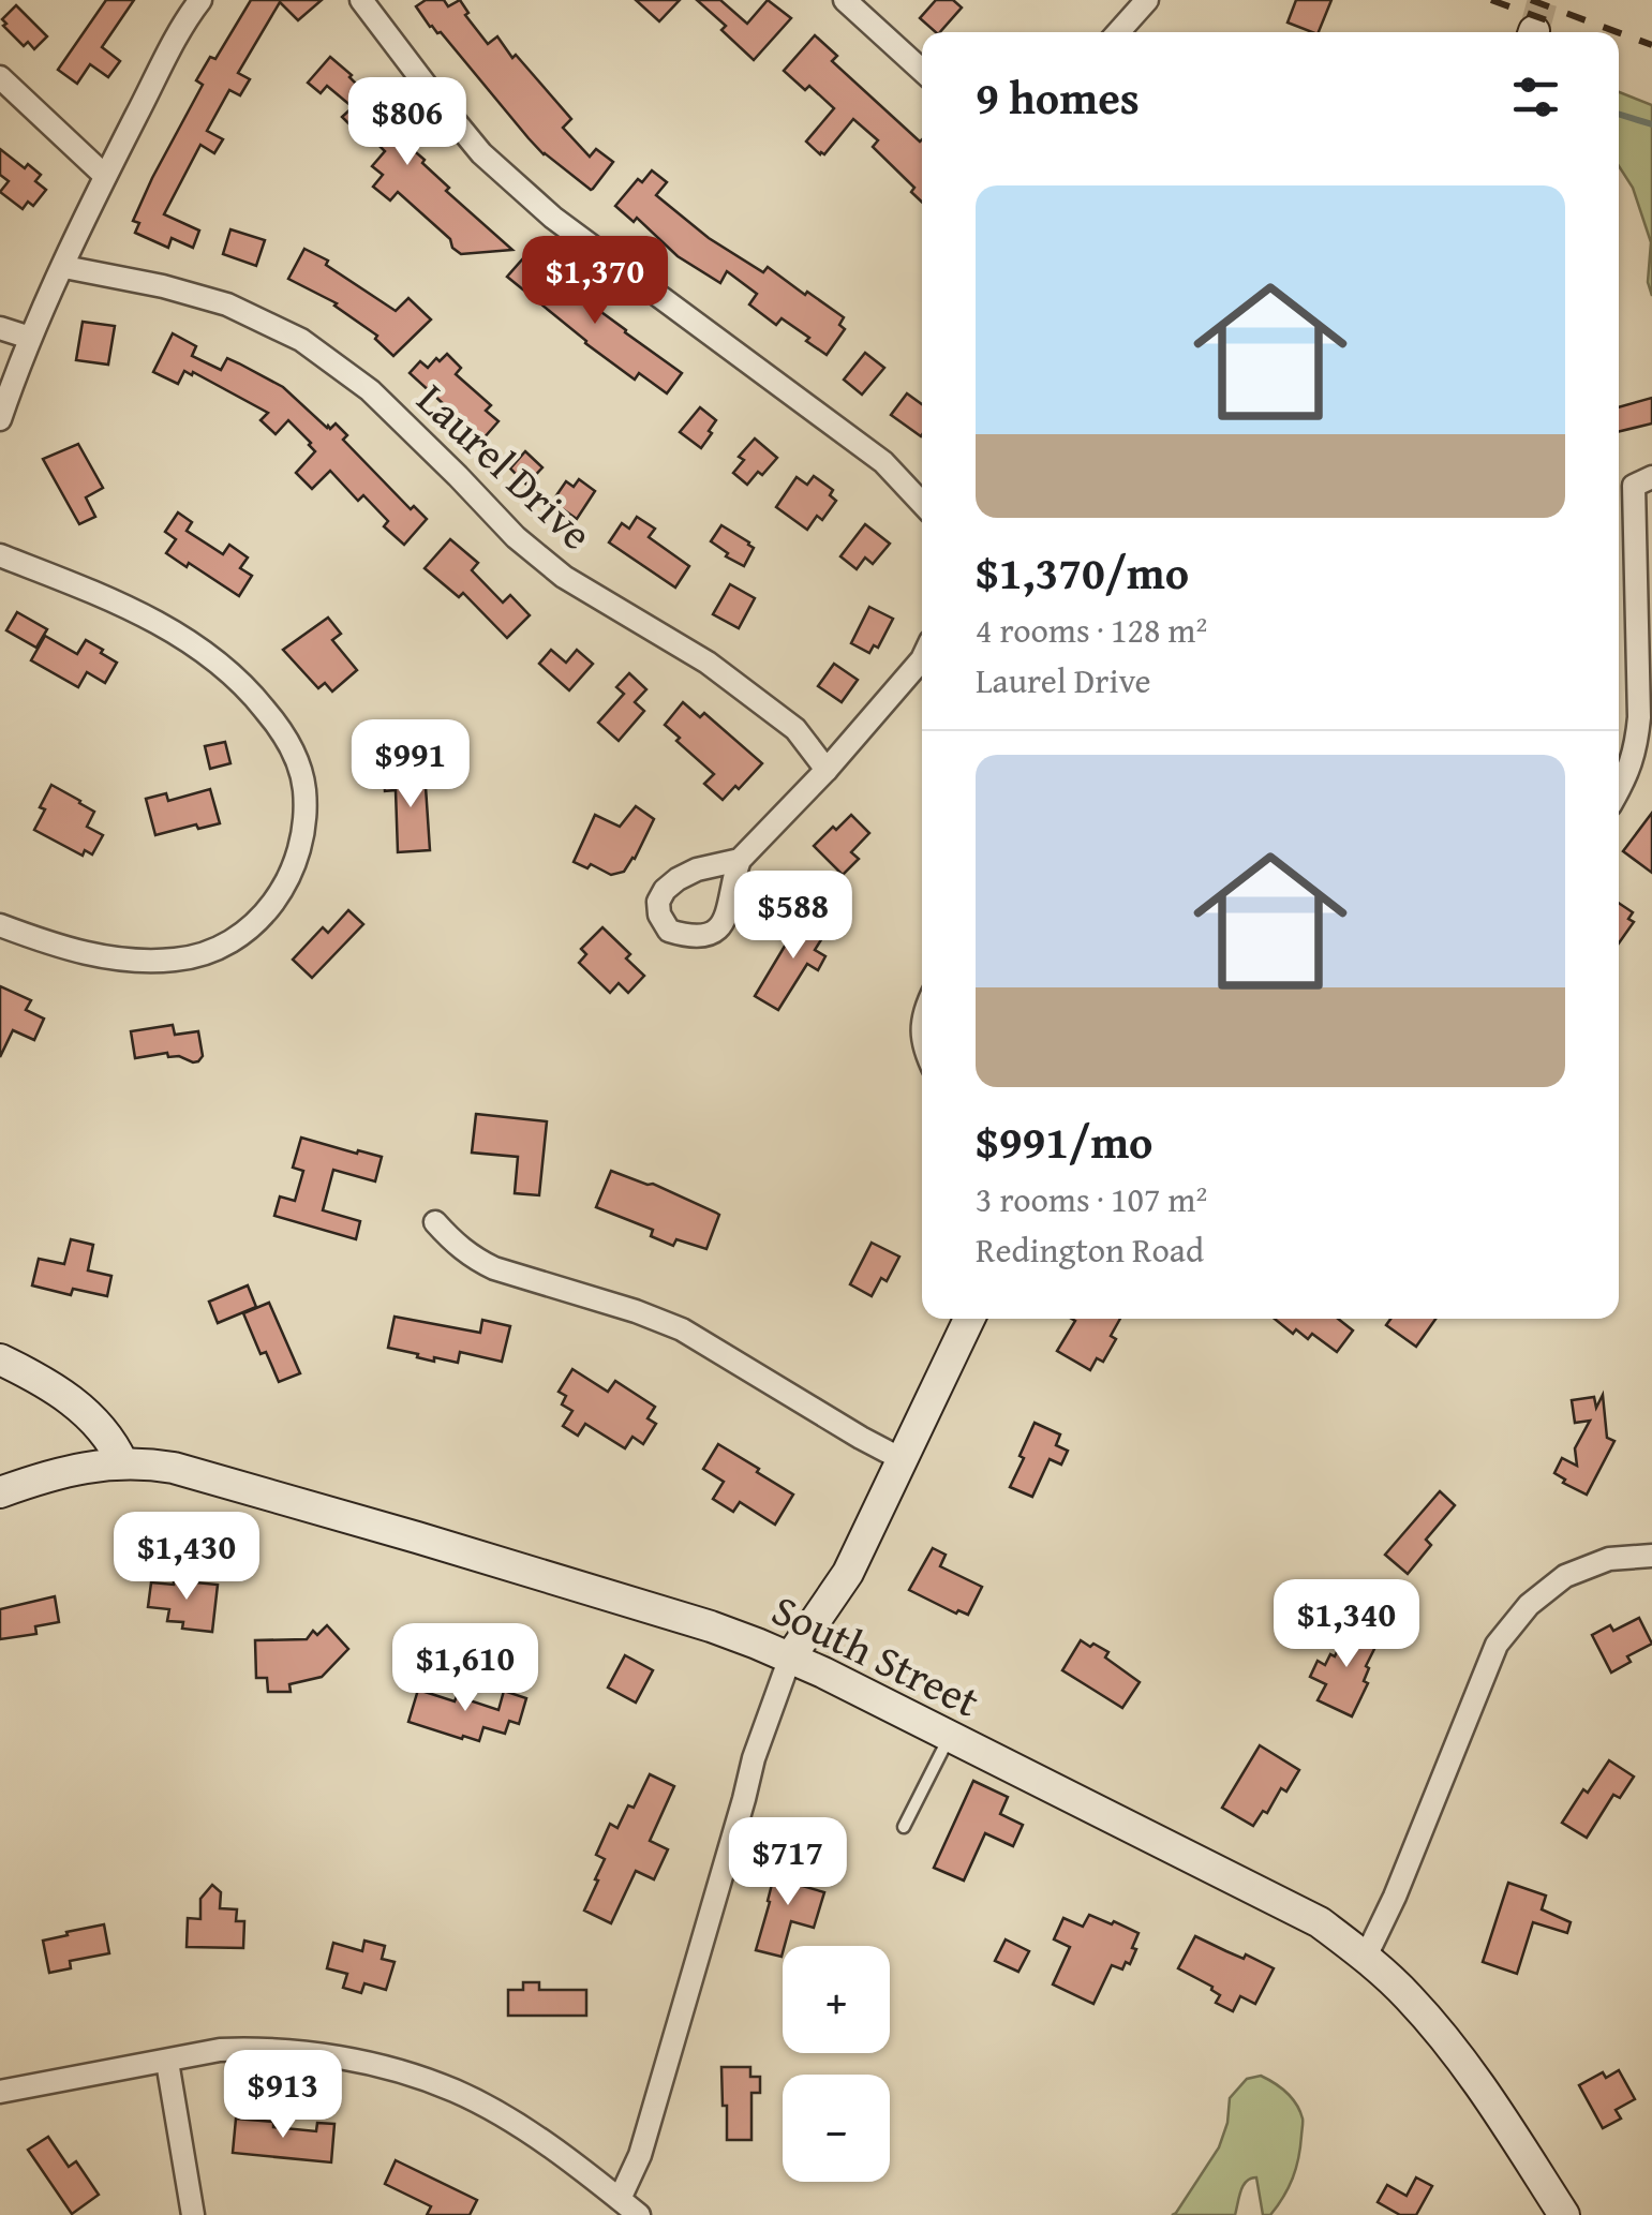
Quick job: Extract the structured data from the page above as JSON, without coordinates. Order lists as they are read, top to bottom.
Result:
{
  "streets": {
    "street": ["Laurel Drive", "South Street"]
  },
  "page": {
    "heading": "9 homes",
    "price": [
      "$806",
      "$1,370",
      "$991",
      "$588",
      "$1,430",
      "$1,340",
      "$1,610",
      "$717",
      "$913"
    ],
    "list": [
      {
        "name": "$1,370/mo",
        "note": "4 rooms · 128 m² · Laurel Drive"
      },
      {
        "name": "$991/mo",
        "note": "3 rooms · 107 m² · Redington Road"
      }
    ],
    "map_buttons": ["+", "−"]
  }
}
